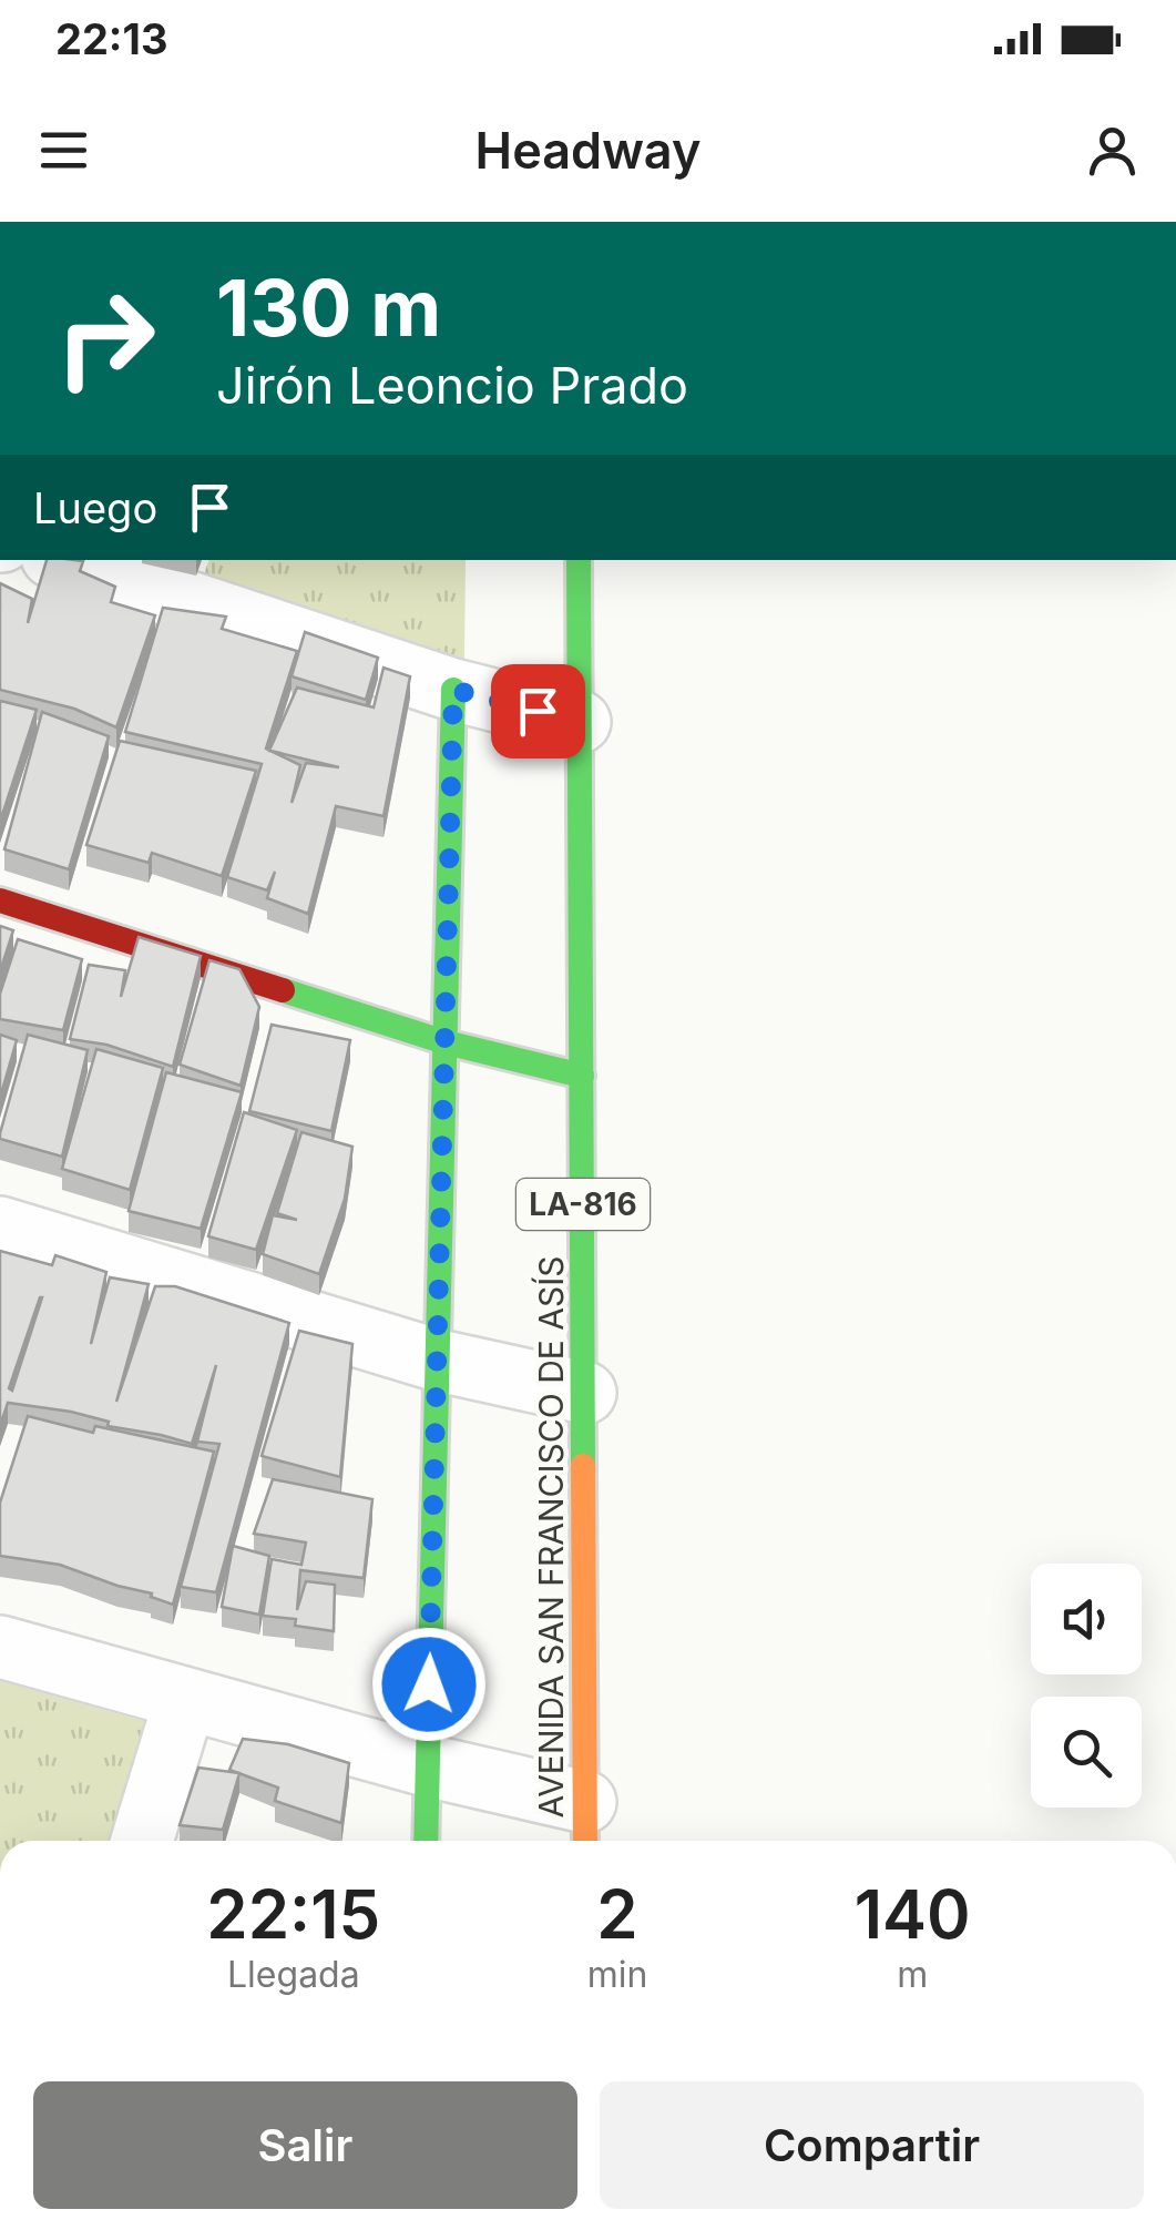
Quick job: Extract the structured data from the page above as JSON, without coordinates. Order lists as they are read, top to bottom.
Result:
{
  "streets": {
    "main road": ["LA-816", "AVENIDA SAN FRANCISCO DE ASÍS"]
  },
  "page": {
    "status": "22:13",
    "header": "Headway",
    "turn": ["130 m", "Jirón Leoncio Prado"],
    "then": "Luego",
    "eta": [
      "22:15",
      "Llegada",
      "2",
      "min",
      "140",
      "m"
    ],
    "buttons": ["Salir", "Compartir"]
  }
}
